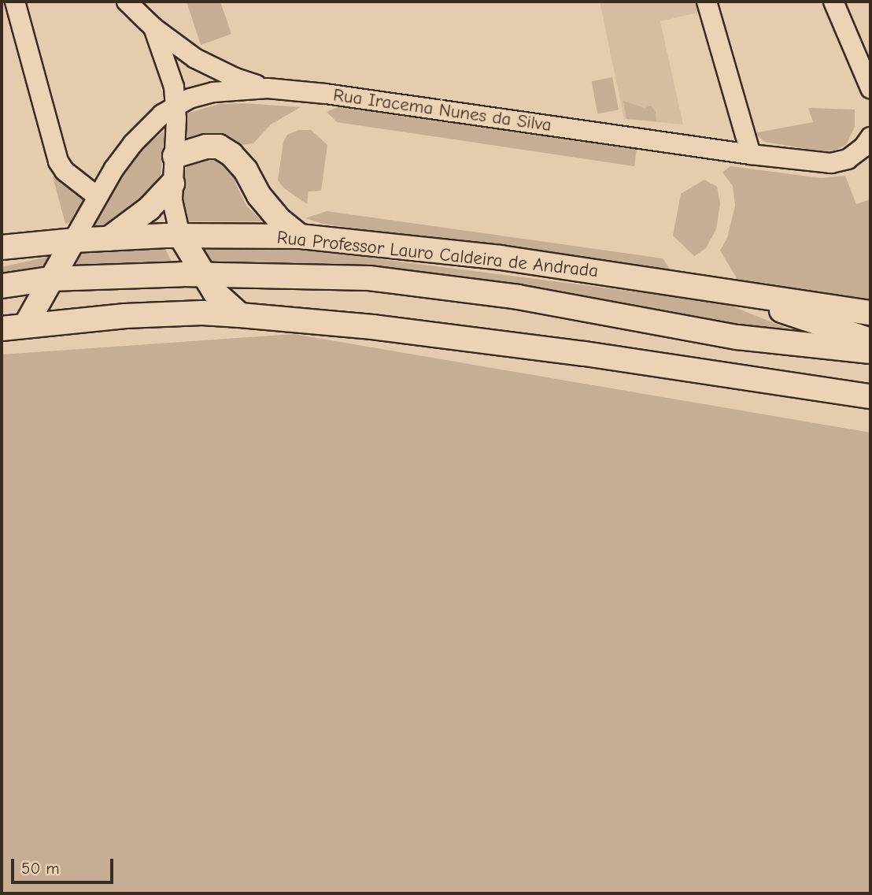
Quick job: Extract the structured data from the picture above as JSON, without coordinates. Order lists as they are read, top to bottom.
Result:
{
  "streets": {
    "main road": ["Rua Professor Lauro Caldeira de Andrada"],
    "street": ["Rua Iracema Nunes da Silva"]
  },
  "crossings": [
    ["Rua Iracema Nunes da Silva", "Rua Professor Lauro Caldeira de Andrada"]
  ],
  "scale_bar": "50 m"
}
